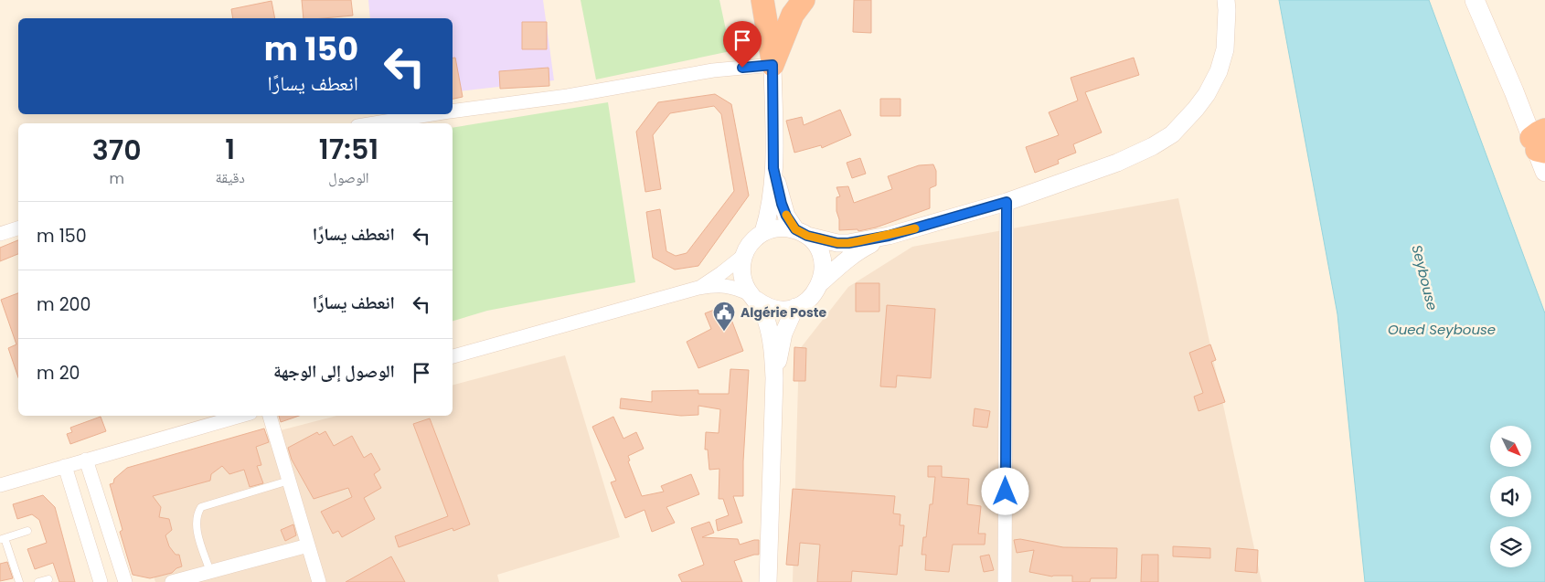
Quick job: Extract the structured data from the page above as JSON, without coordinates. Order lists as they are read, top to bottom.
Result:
{
  "water": ["Seybouse", "Oued Seybouse"],
  "places": {
    "public building": ["Algérie Poste"]
  },
  "north": "bottom right",
  "page": {
    "turn": ["150 m", "انعطف يسارًا"],
    "eta": [
      "17:51",
      "الوصول",
      "1",
      "دقيقة",
      "370",
      "m"
    ],
    "list": [
      {
        "name": "انعطف يسارًا",
        "value": "150 m"
      },
      {
        "name": "انعطف يسارًا",
        "value": "200 m"
      },
      {
        "name": "الوصول إلى الوجهة",
        "value": "20 m"
      }
    ]
  }
}
